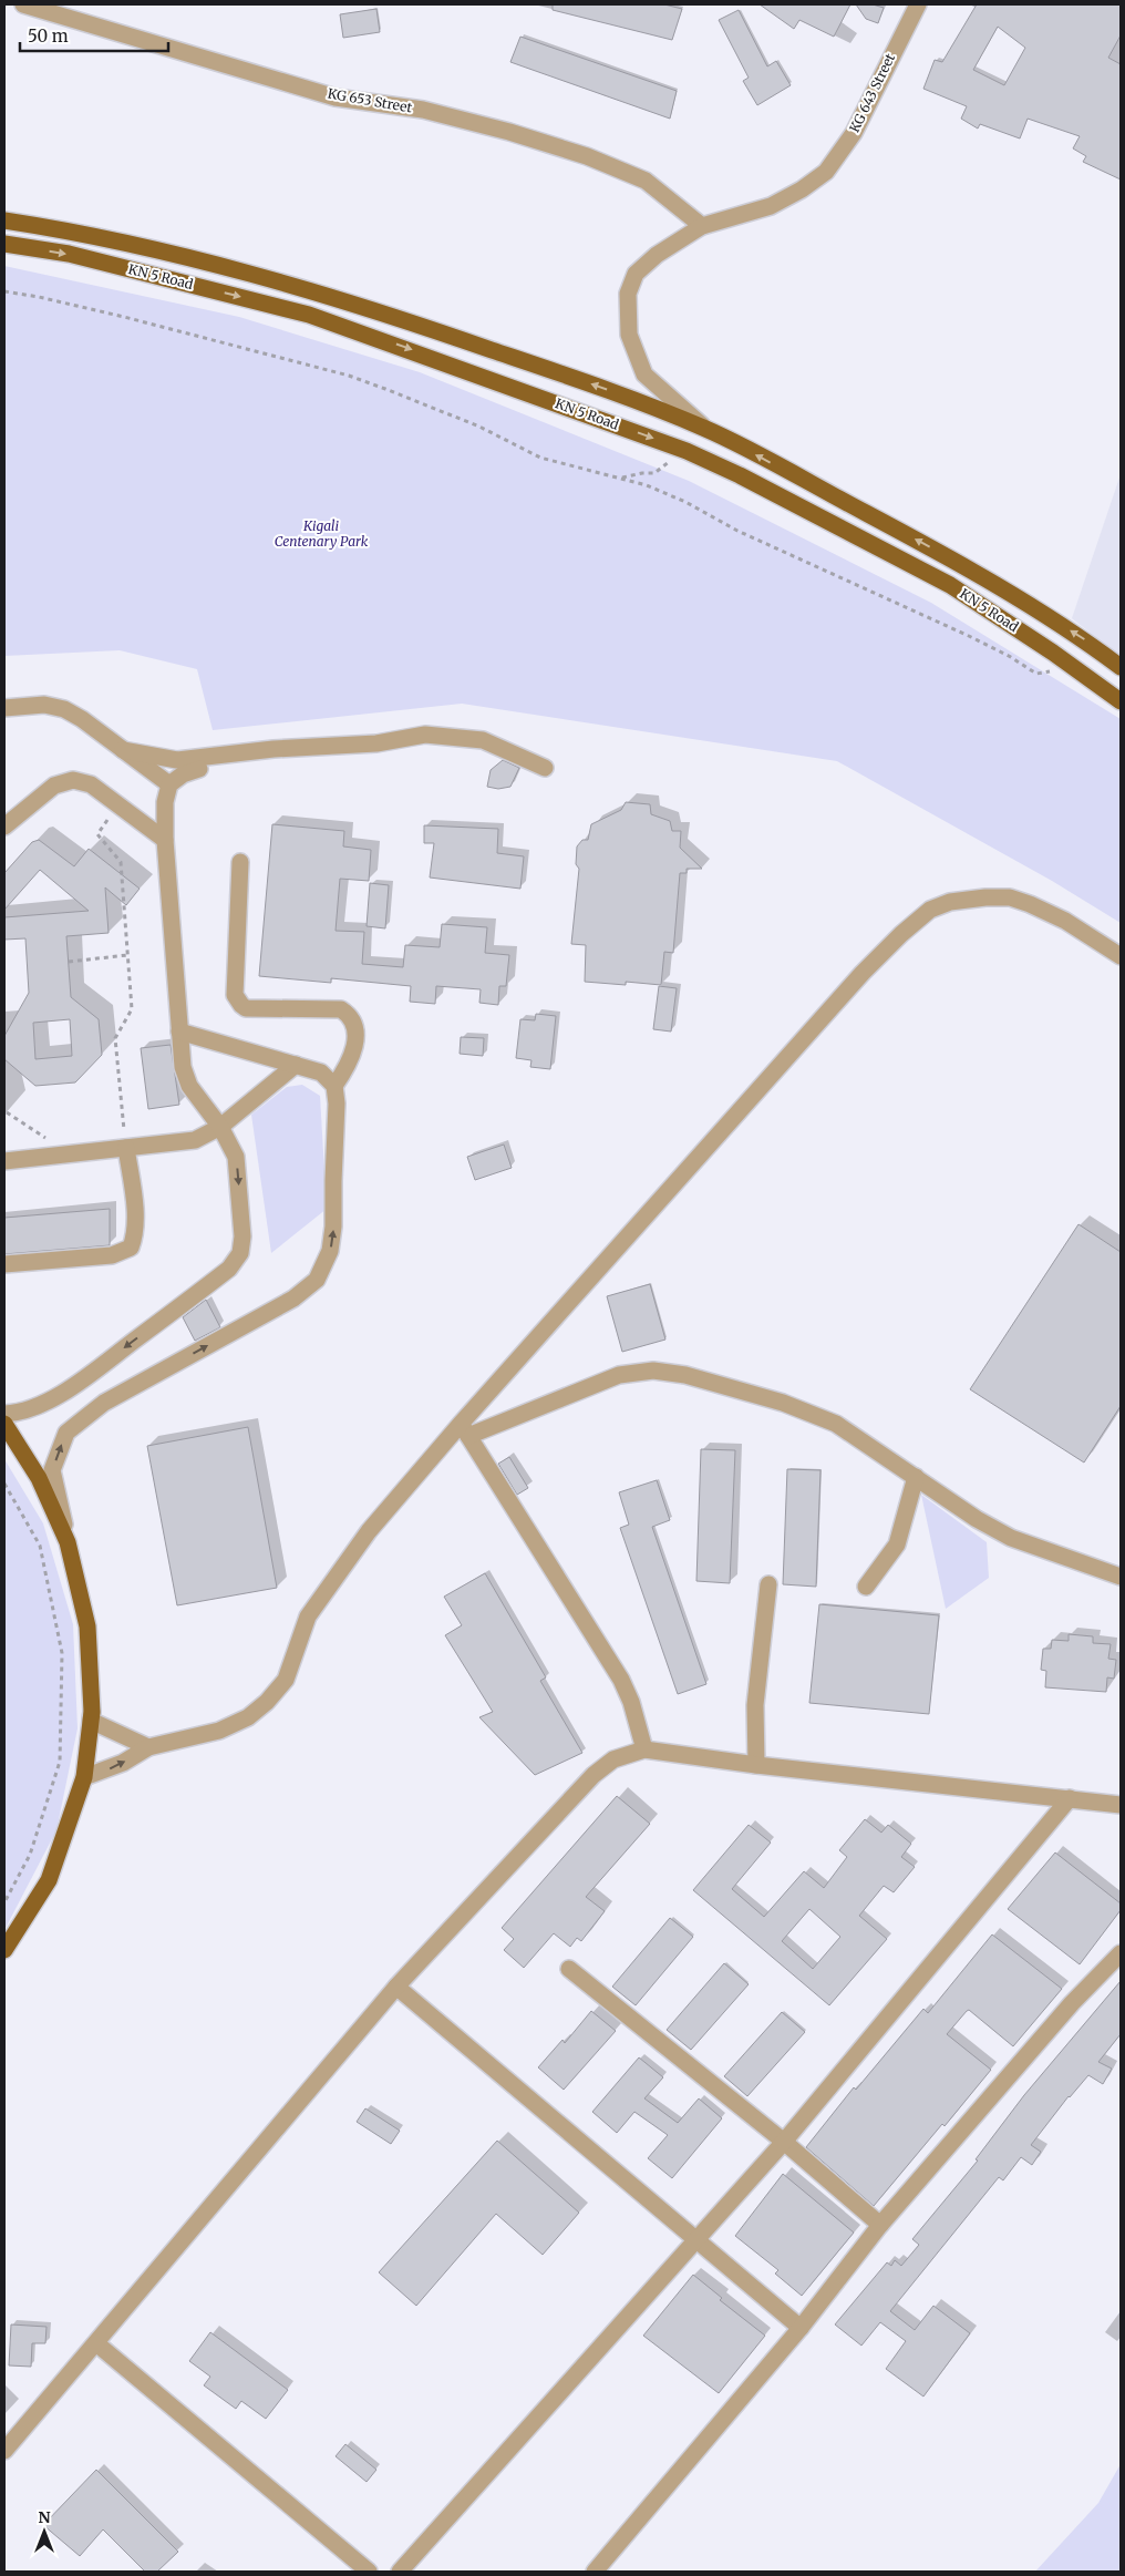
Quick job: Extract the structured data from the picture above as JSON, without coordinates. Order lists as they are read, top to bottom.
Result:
{
  "streets": {
    "main road": ["KN 5 Road"],
    "street": ["KG 643 Street", "KG 653 Street"]
  },
  "crossings": [
    ["KG 643 Street", "KG 653 Street"],
    ["KG 643 Street", "KN 5 Road"]
  ],
  "parks": ["Kigali Centenary Park"],
  "scale_bar": "50 m",
  "north": "top"
}
